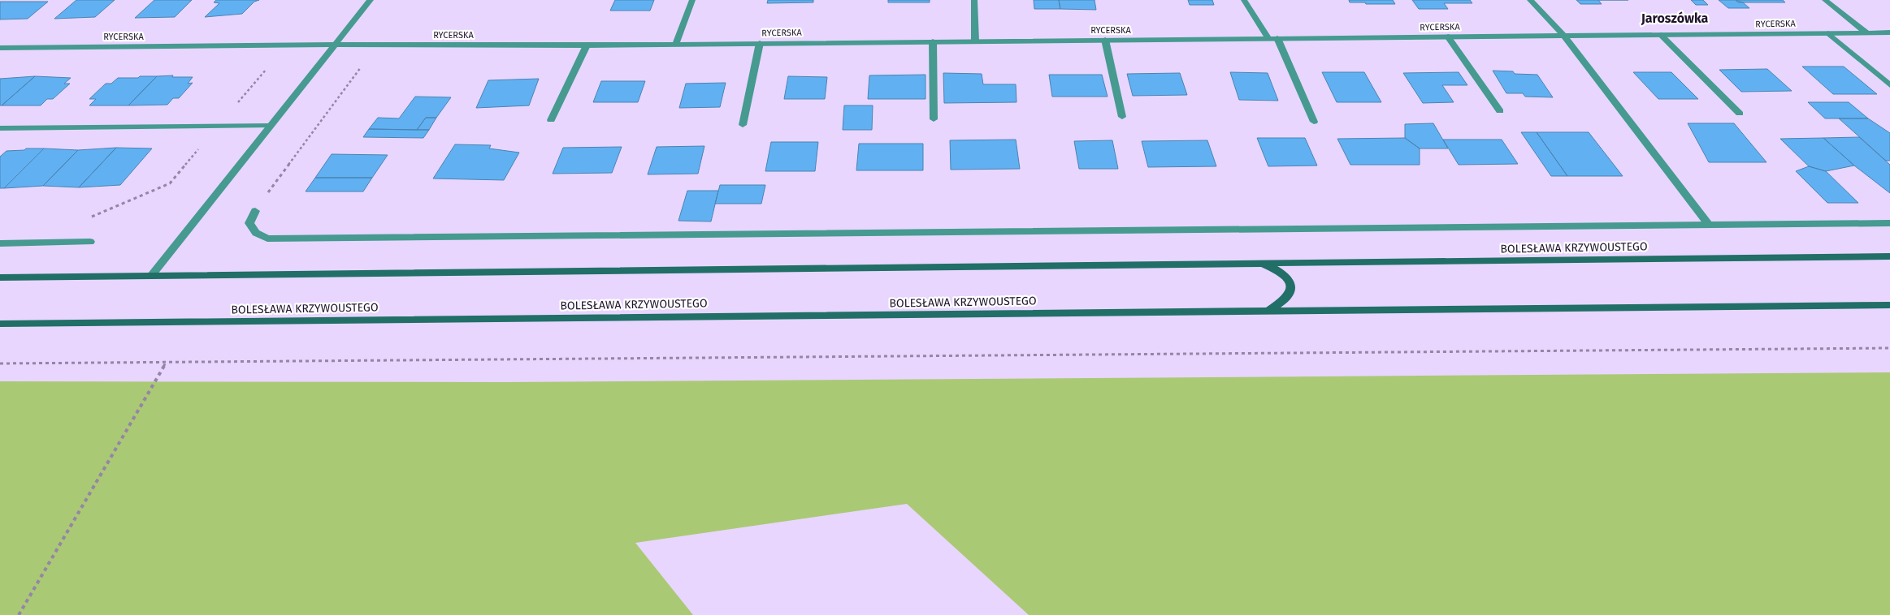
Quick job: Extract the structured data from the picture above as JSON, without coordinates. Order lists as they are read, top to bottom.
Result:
{
  "streets": {
    "main road": ["BOLESŁAWA KRZYWOUSTEGO"],
    "street": ["RYCERSKA"]
  },
  "districts": ["Jaroszówka"]
}
